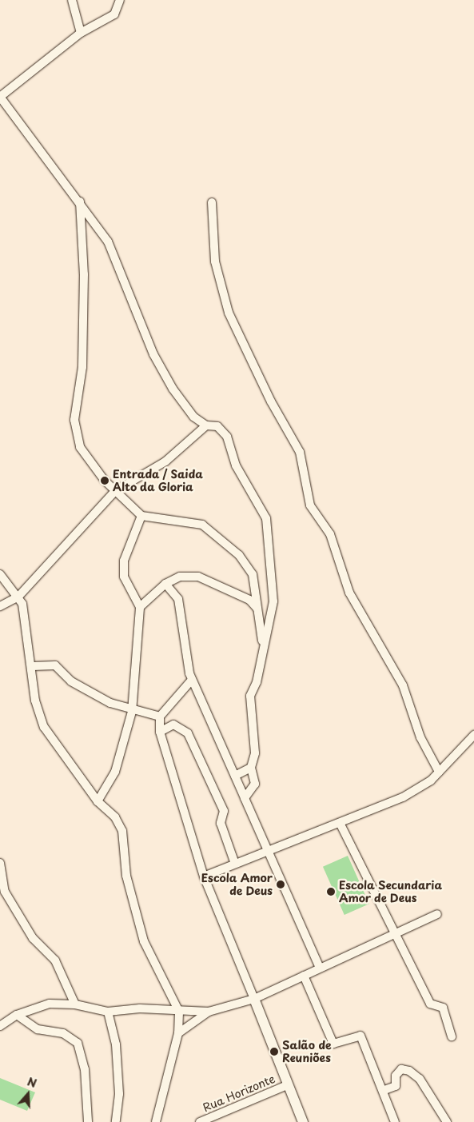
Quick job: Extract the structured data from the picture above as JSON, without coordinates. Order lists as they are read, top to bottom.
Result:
{
  "streets": {
    "street": ["Rua Horizonte"]
  },
  "places": [
    "Entrada / Saida Alto da Gloria",
    "Escola Amor de Deus",
    "Escola Secundaria Amor de Deus",
    "Salão de Reuniões"
  ],
  "north": "top"
}
